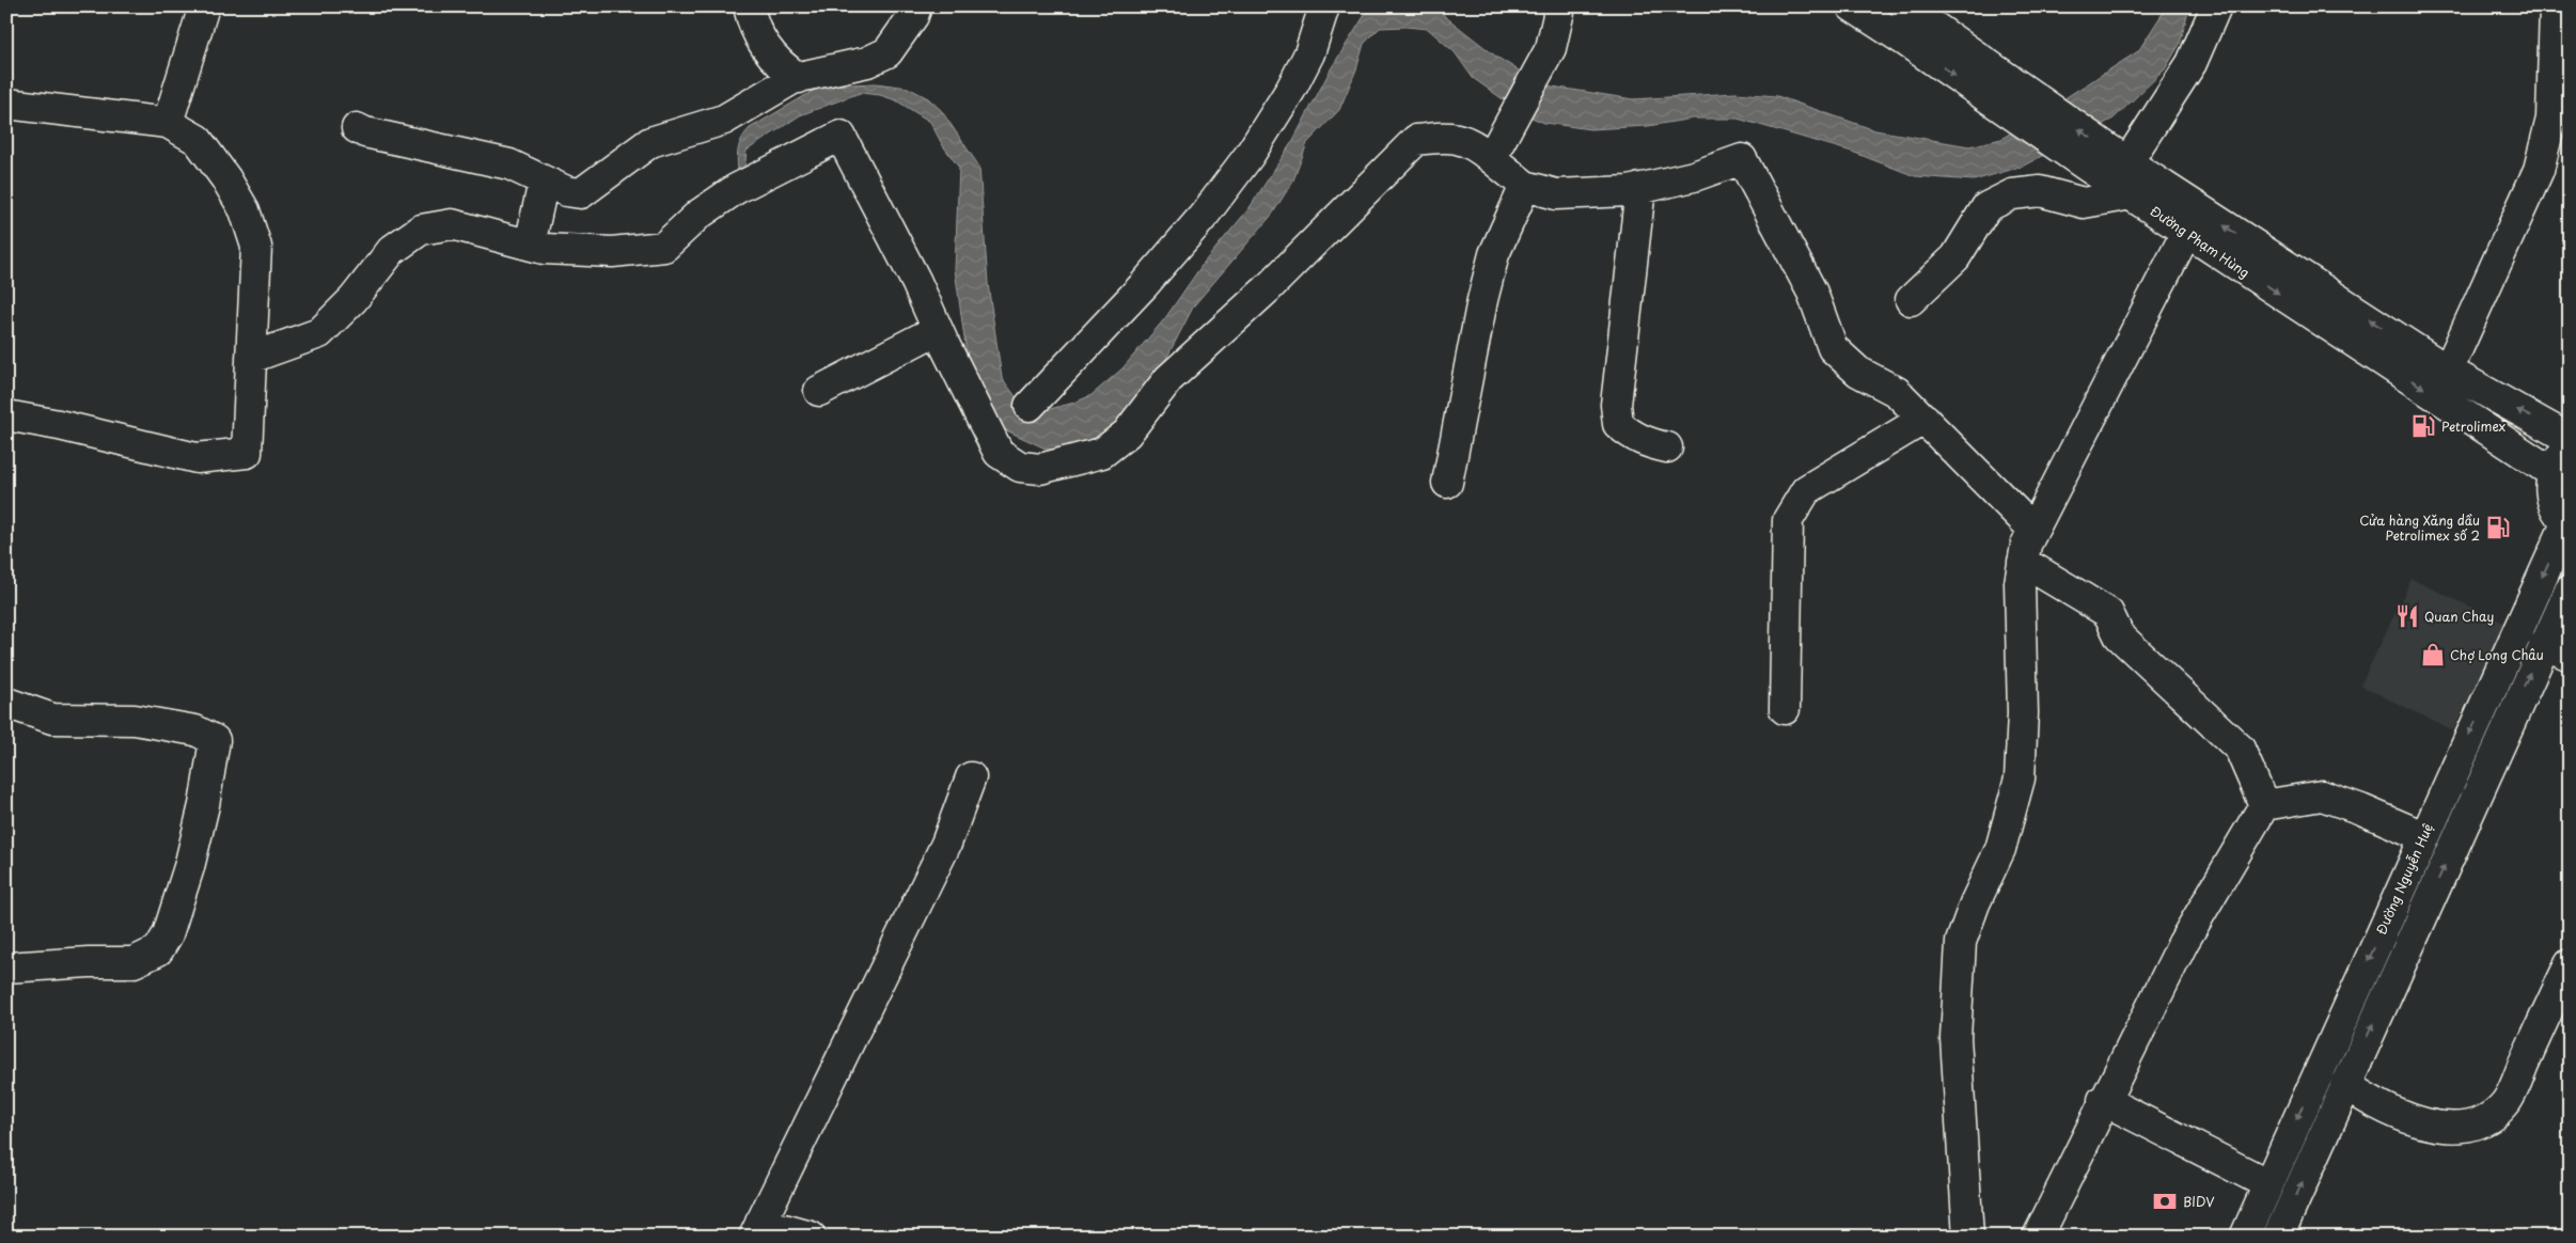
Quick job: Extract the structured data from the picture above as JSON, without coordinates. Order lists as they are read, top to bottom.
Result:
{
  "streets": {
    "street": ["Đường Phạm Hùng", "Đường Nguyễn Huệ"]
  },
  "places": {
    "fuel station": ["Petrolimex", "Cửa hàng Xăng dầu Petrolimex số 2"],
    "restaurant": ["Quan Chay"],
    "shop": ["Chợ Long Châu"],
    "bank": ["BIDV"]
  }
}
